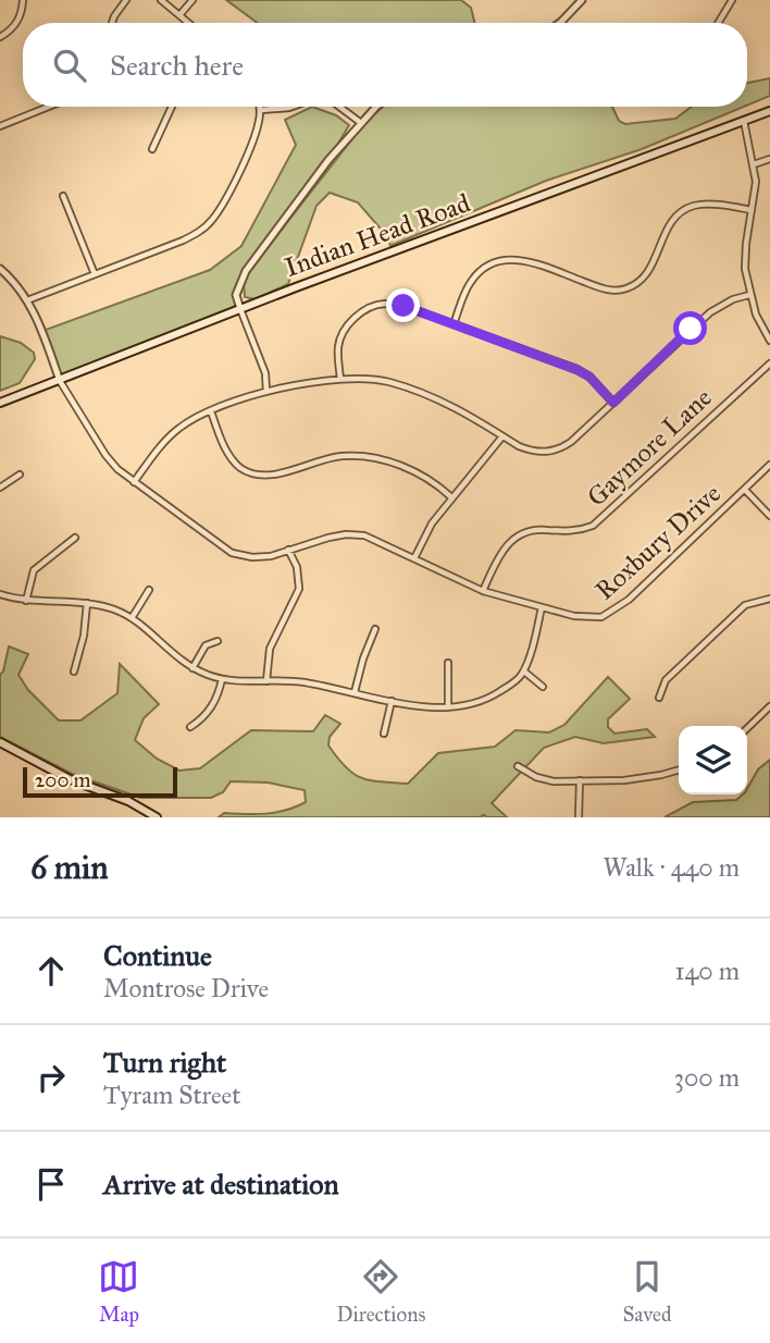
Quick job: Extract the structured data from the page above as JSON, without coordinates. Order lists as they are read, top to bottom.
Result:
{
  "streets": {
    "main road": ["Indian Head Road"],
    "street": ["Gaymore Lane", "Roxbury Drive"]
  },
  "crossings": [
    ["Indian Head Road", "Roxbury Drive"],
    ["Gaymore Lane", "Roxbury Drive"]
  ],
  "scale_bar": "200 m",
  "page": {
    "search": "Search here",
    "scale": "200 m",
    "heading": ["6 min", "Walk · 440 m"],
    "list": [
      ["Continue", "Montrose Drive", "140 m"],
      ["Turn right", "Tyram Street", "300 m"],
      "Arrive at destination"
    ],
    "nav": ["Map", "Directions", "Saved"]
  }
}
